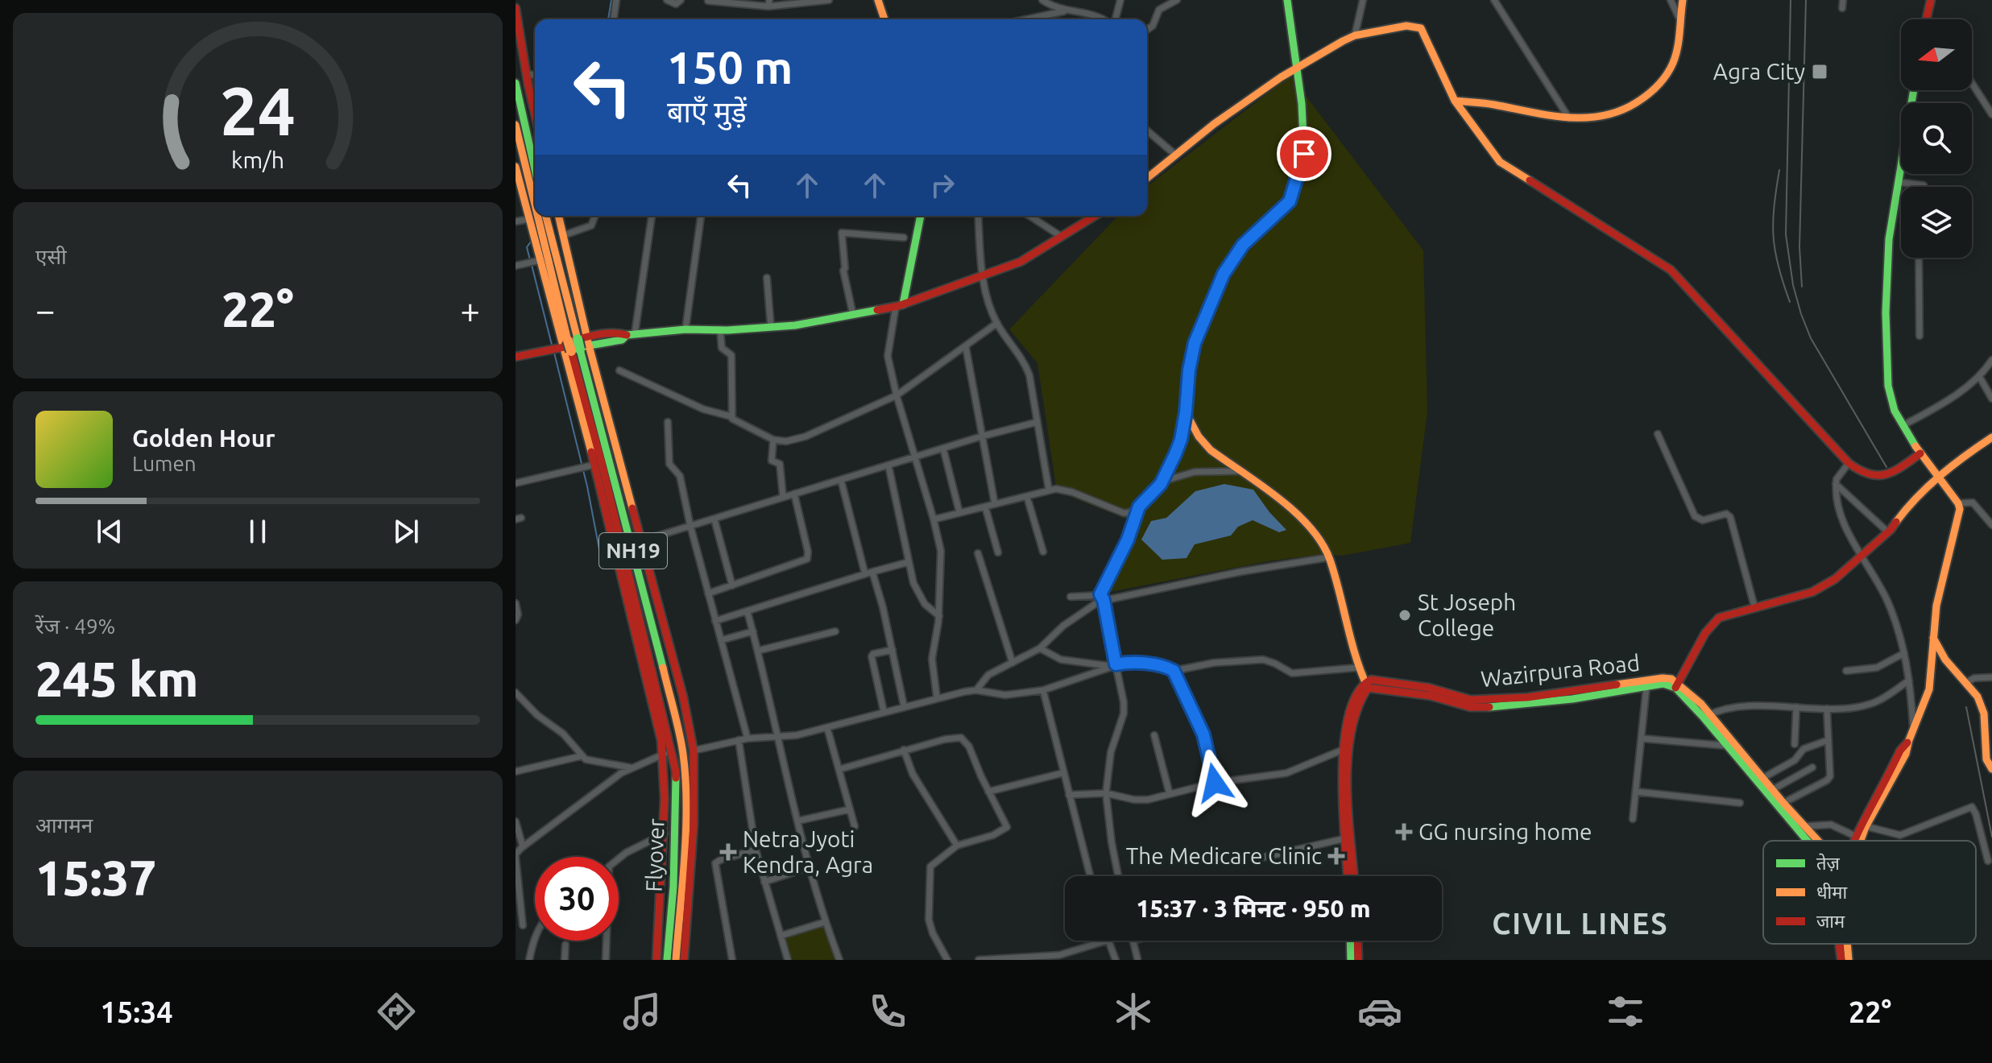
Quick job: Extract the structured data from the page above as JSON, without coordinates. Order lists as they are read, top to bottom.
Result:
{
  "streets": {
    "main road": ["NH19", "Wazirpura Road", "Flyover"]
  },
  "crossings": [
    ["NH19", "Flyover"]
  ],
  "districts": ["CIVIL LINES"],
  "places": {
    "transit": ["Agra City"],
    "other": ["St Joseph College"],
    "health": ["GG nursing home", "Netra Jyoti Kendra, Agra", "The Medicare Clinic"]
  },
  "legend": ["तेज़", "धीमा", "जाम"],
  "north": "left",
  "page": {
    "turn": ["150 m", "बाएँ मुड़ें"],
    "tile": [
      "एसी",
      ["रेंज · 49%", "245 km"],
      ["आगमन", "15:37"]
    ],
    "heat": ["−", "22°", "+"],
    "song": ["Golden Hour", "Lumen"],
    "limit": "30",
    "trip": "15:37 · 3 मिनट · 950 m",
    "tabs": ["15:34", "22°"],
    "gauge": ["24", "km/h"]
  }
}
